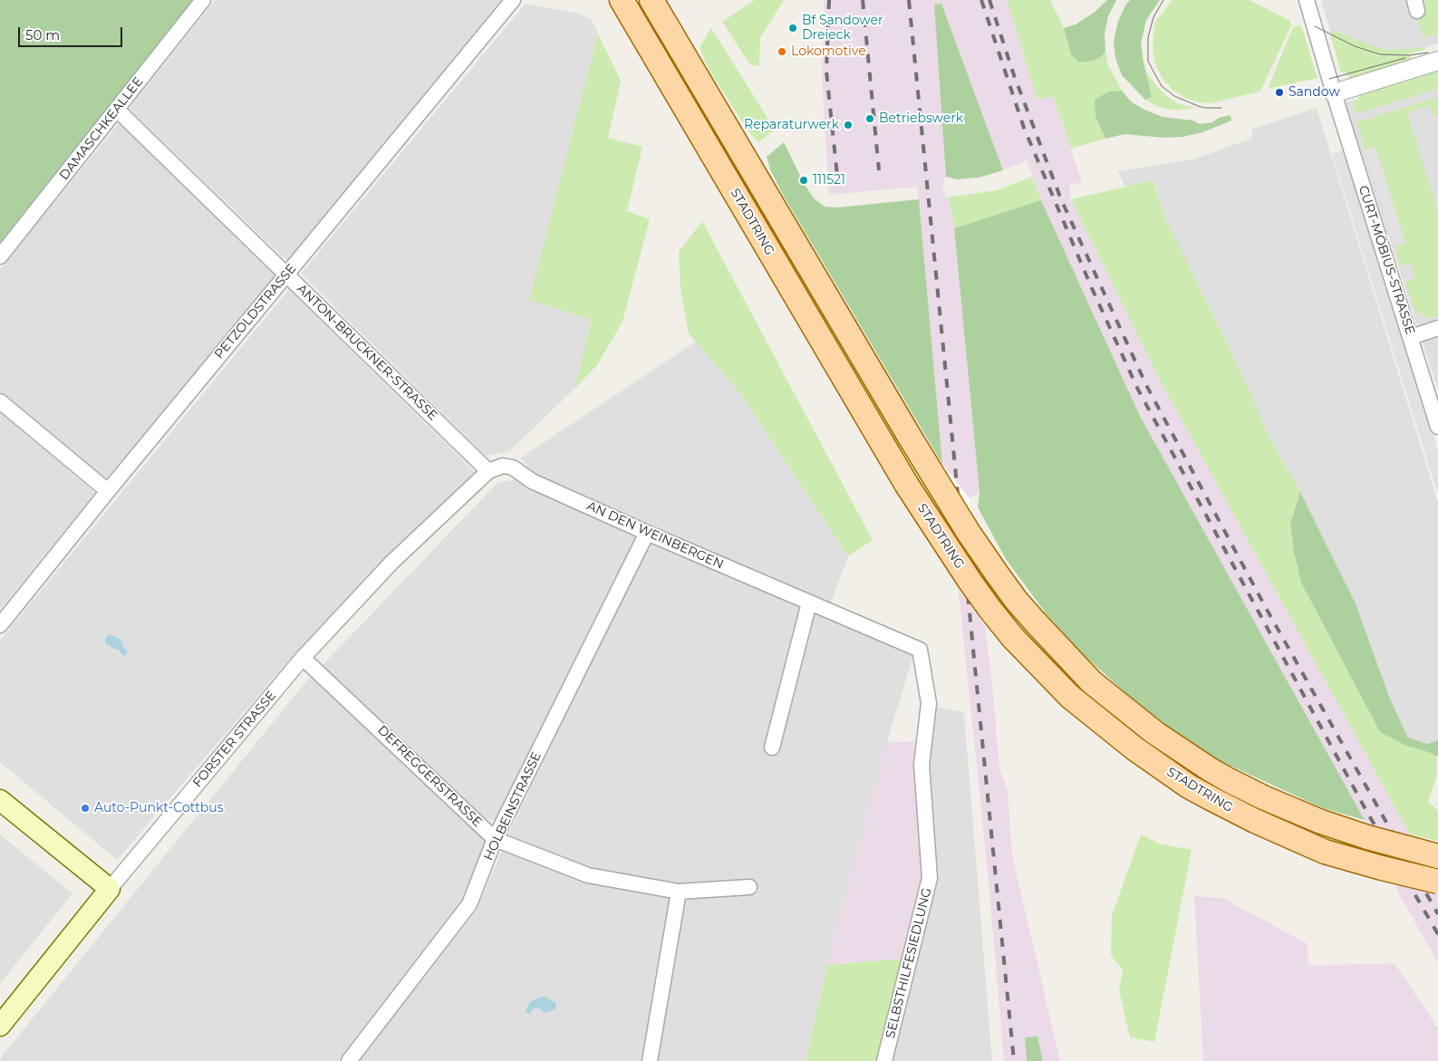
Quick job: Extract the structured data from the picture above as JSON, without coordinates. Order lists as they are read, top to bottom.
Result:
{
  "streets": {
    "main road": ["STADTRING", "FORSTER STRASSE"],
    "street": [
      "DAMASCHKEALLEE",
      "CURT-MÖBIUS-STRASSE",
      "PETZOLDSTRASSE",
      "ANTON-BRUCKNER-STRASSE",
      "AN DEN WEINBERGEN",
      "DEFREGGERSTRASSE",
      "HOLBEINSTRASSE",
      "SELBSTHILFESIEDLUNG"
    ]
  },
  "crossings": [
    ["DAMASCHKEALLEE", "ANTON-BRUCKNER-STRASSE"],
    ["PETZOLDSTRASSE", "ANTON-BRUCKNER-STRASSE"],
    ["ANTON-BRUCKNER-STRASSE", "AN DEN WEINBERGEN"],
    ["ANTON-BRUCKNER-STRASSE", "FORSTER STRASSE"],
    ["AN DEN WEINBERGEN", "FORSTER STRASSE"],
    ["AN DEN WEINBERGEN", "HOLBEINSTRASSE"],
    ["AN DEN WEINBERGEN", "SELBSTHILFESIEDLUNG"],
    ["FORSTER STRASSE", "DEFREGGERSTRASSE"],
    ["DEFREGGERSTRASSE", "HOLBEINSTRASSE"]
  ],
  "places": [
    "Bf Sandower Dreieck",
    "Lokomotive",
    "Sandow",
    "Betriebswerk",
    "Reparaturwerk",
    "111521",
    "Auto-Punkt-Cottbus"
  ],
  "scale_bar": "50 m"
}
